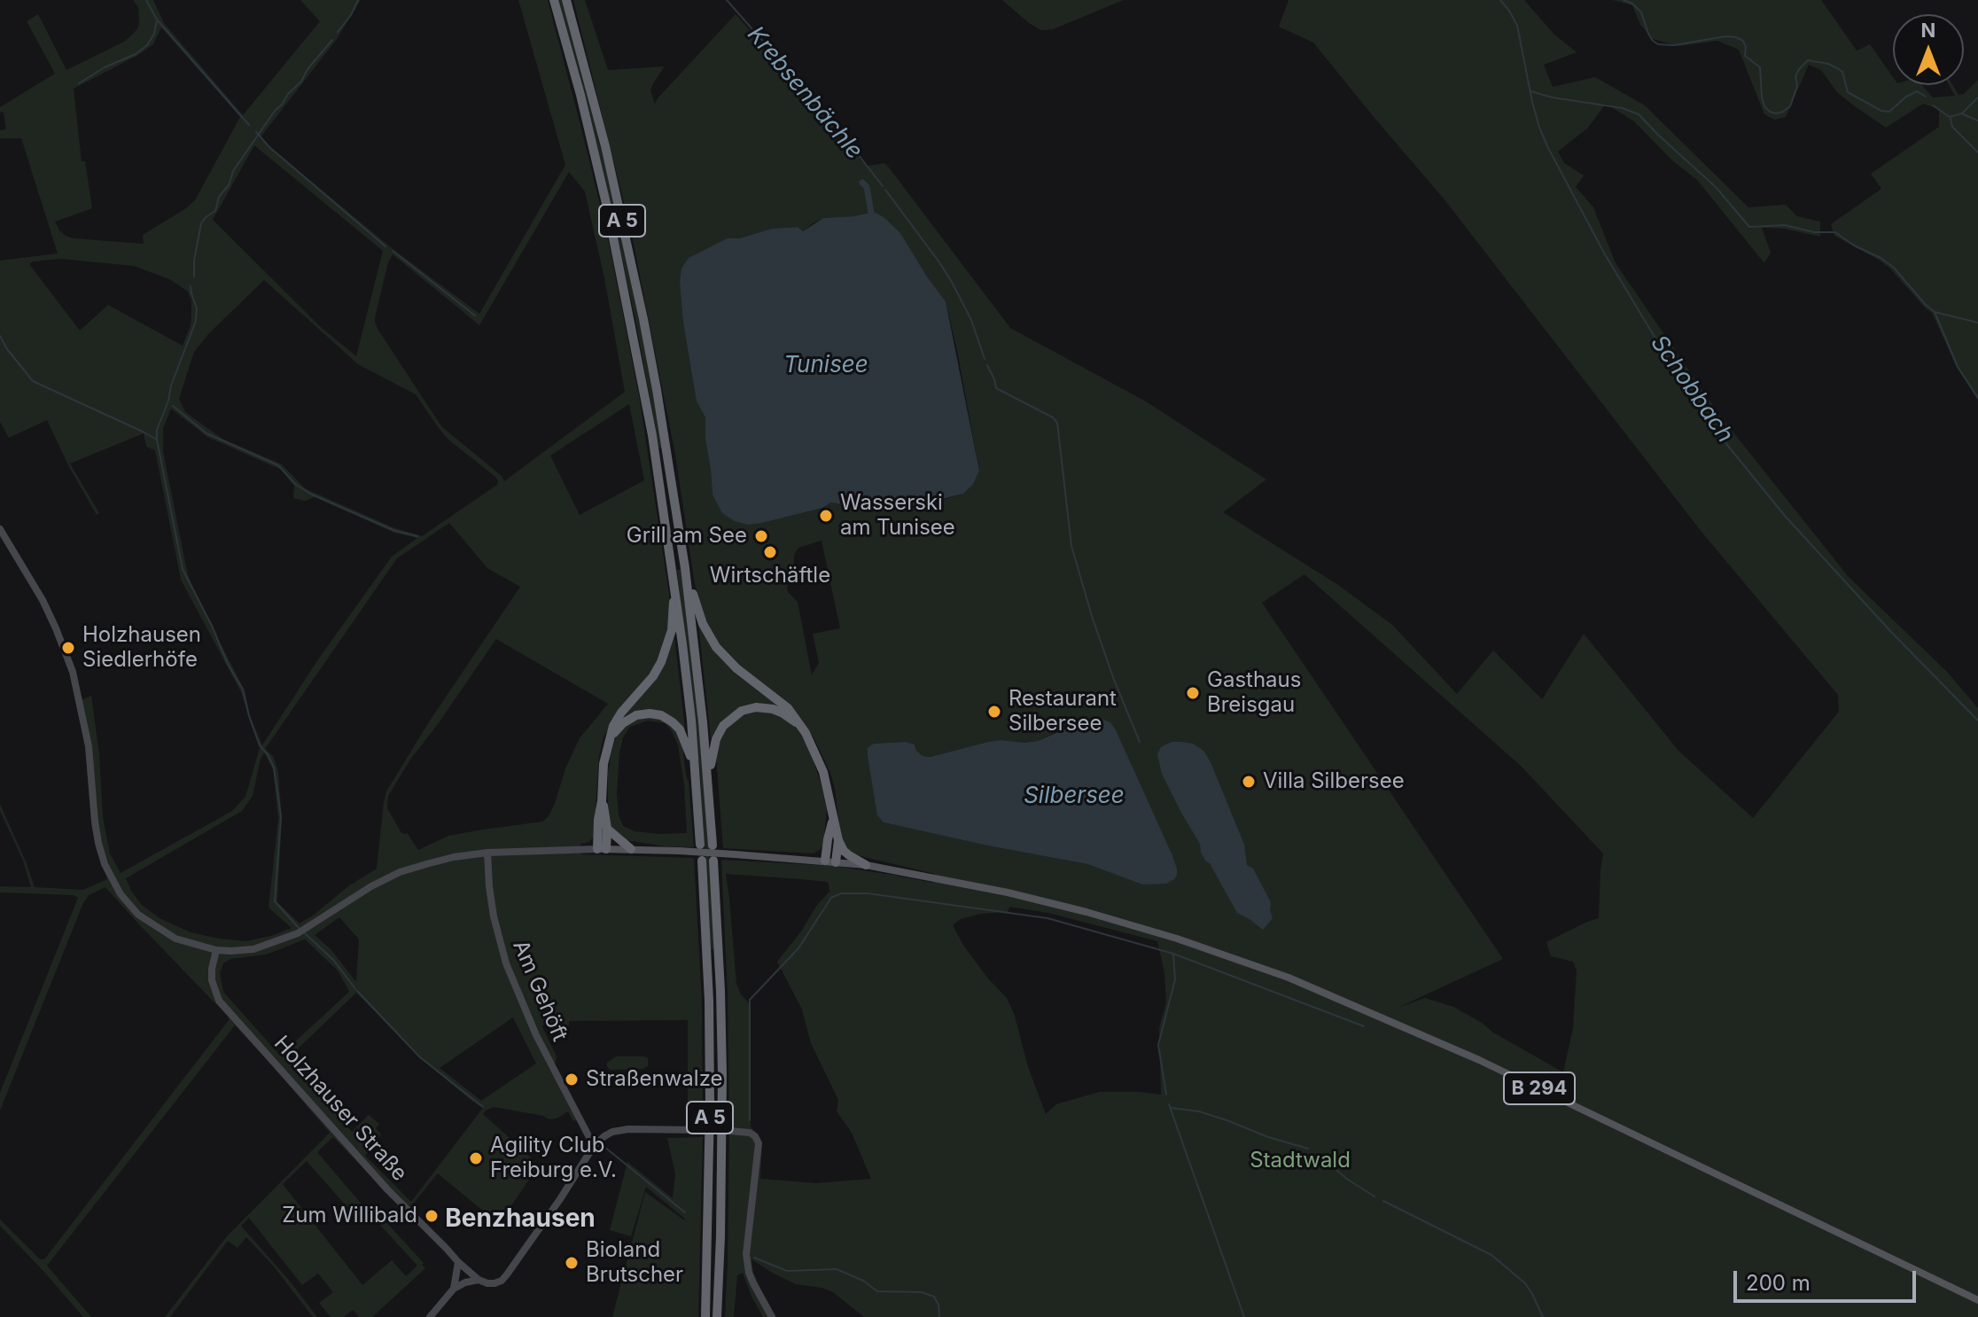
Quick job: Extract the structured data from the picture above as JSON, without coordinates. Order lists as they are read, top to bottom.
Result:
{
  "streets": {
    "highway": ["A 5"],
    "main road": ["B 294"],
    "street": ["Am Gehöft", "Holzhauser Straße"]
  },
  "districts": ["Benzhausen"],
  "water": [
    "Krebsenbächle",
    "Tunisee",
    "Schobbach",
    "Silbersee"
  ],
  "parks": ["Stadtwald"],
  "places": [
    "Wasserski am Tunisee",
    "Grill am See",
    "Wirtschäftle",
    "Holzhausen Siedlerhöfe",
    "Gasthaus Breisgau",
    "Restaurant Silbersee",
    "Villa Silbersee",
    "Straßenwalze",
    "Agility Club Freiburg e.V.",
    "Zum Willibald",
    "Bioland Brutscher"
  ],
  "scale_bar": "200 m",
  "north": "top"
}
